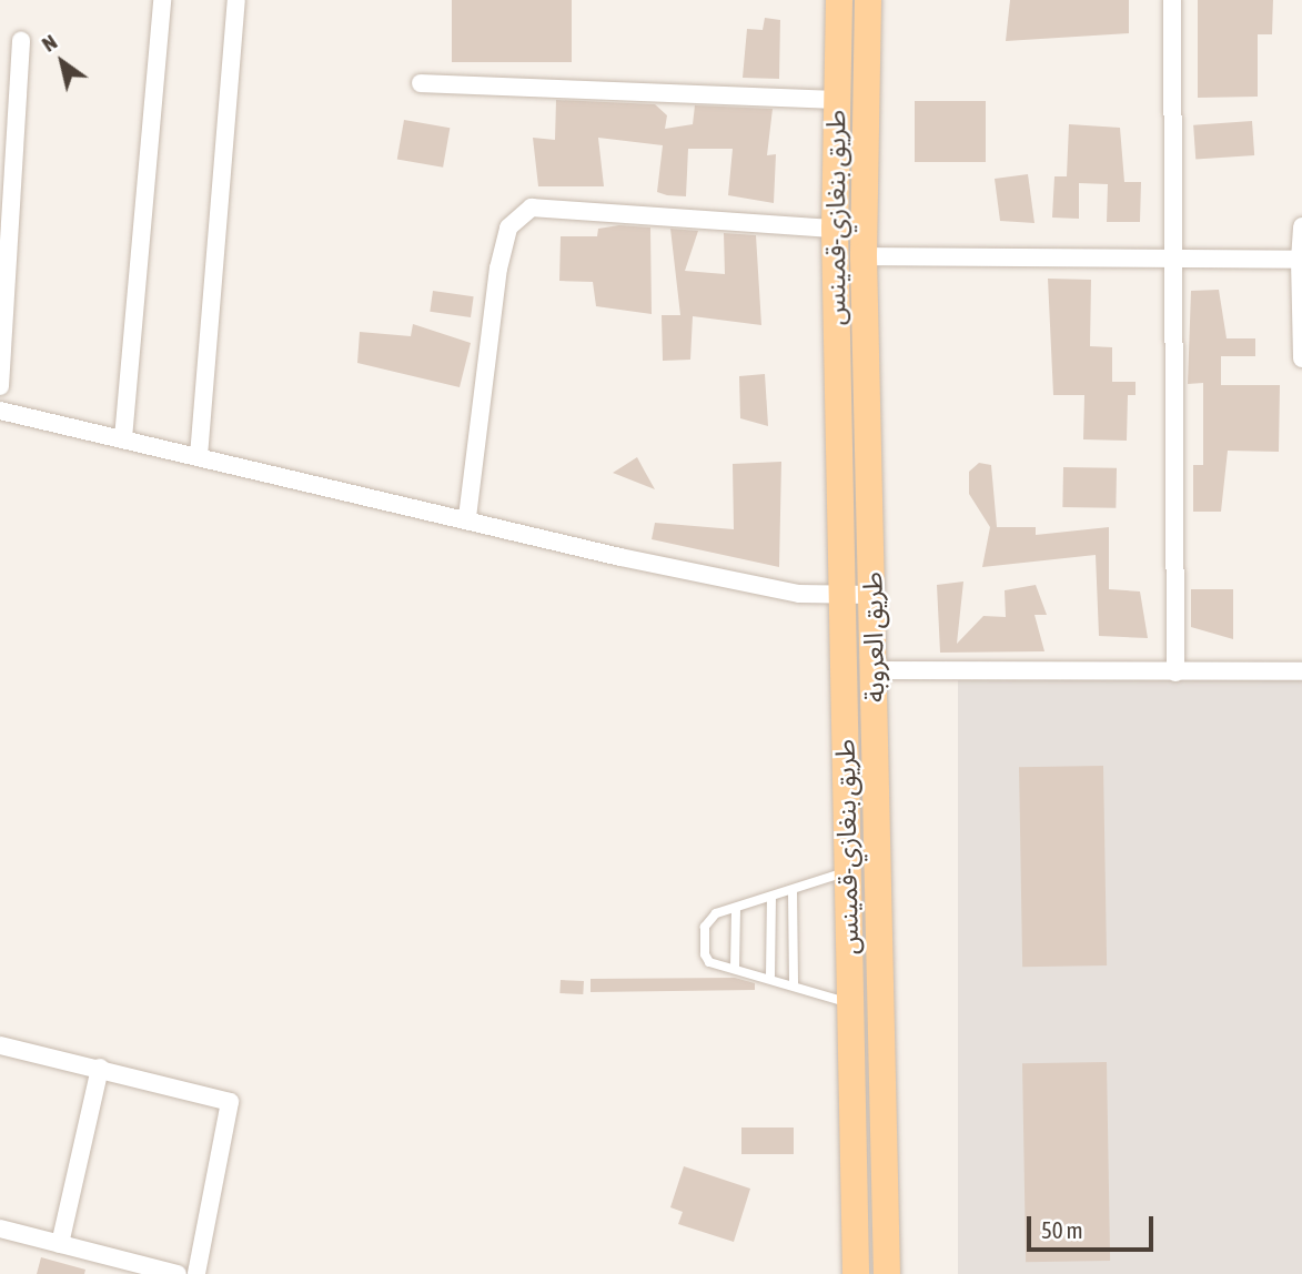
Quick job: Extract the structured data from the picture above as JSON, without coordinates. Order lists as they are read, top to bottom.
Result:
{
  "streets": {
    "main road": ["طريق بنغازي-قمينس", "طريق العروبة"]
  },
  "scale_bar": "50 m",
  "north": "top left"
}
